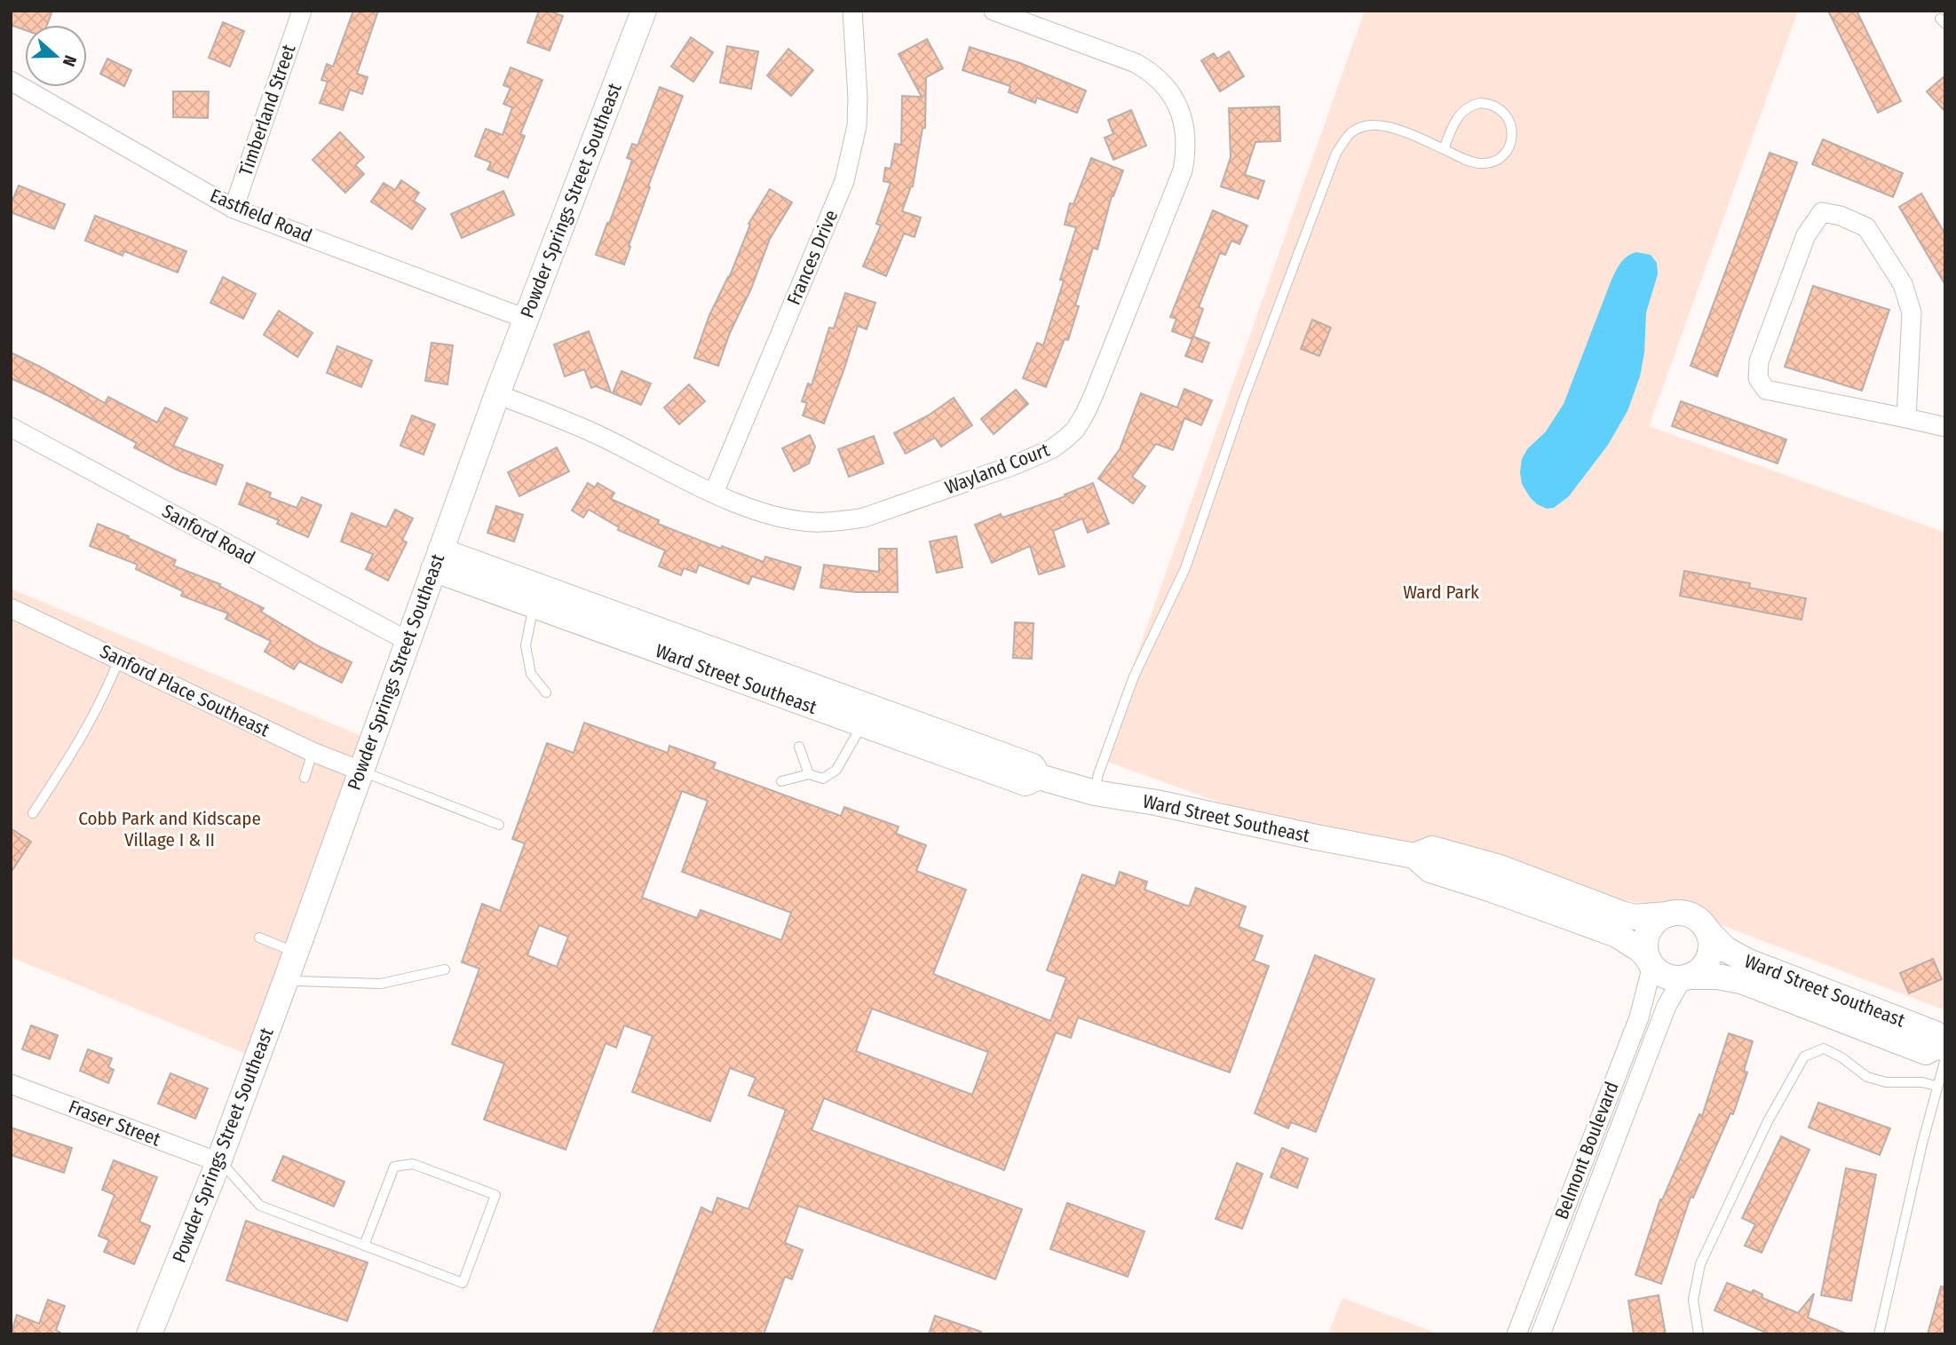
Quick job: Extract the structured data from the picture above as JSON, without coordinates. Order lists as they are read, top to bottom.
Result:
{
  "streets": {
    "street": [
      "Timberland Street",
      "Powder Springs Street Southeast",
      "Eastfield Road",
      "Frances Drive",
      "Wayland Court",
      "Sanford Road",
      "Ward Street Southeast",
      "Sanford Place Southeast",
      "Fraser Street",
      "Belmont Boulevard"
    ]
  },
  "crossings": [
    ["Timberland Street", "Eastfield Road"],
    ["Powder Springs Street Southeast", "Eastfield Road"],
    ["Powder Springs Street Southeast", "Wayland Court"],
    ["Powder Springs Street Southeast", "Sanford Road"],
    ["Powder Springs Street Southeast", "Ward Street Southeast"],
    ["Powder Springs Street Southeast", "Sanford Place Southeast"],
    ["Powder Springs Street Southeast", "Fraser Street"],
    ["Frances Drive", "Wayland Court"],
    ["Ward Street Southeast", "Belmont Boulevard"]
  ],
  "parks": ["Ward Park", "Cobb Park and Kidscape Village I & II"],
  "north": "right"
}
